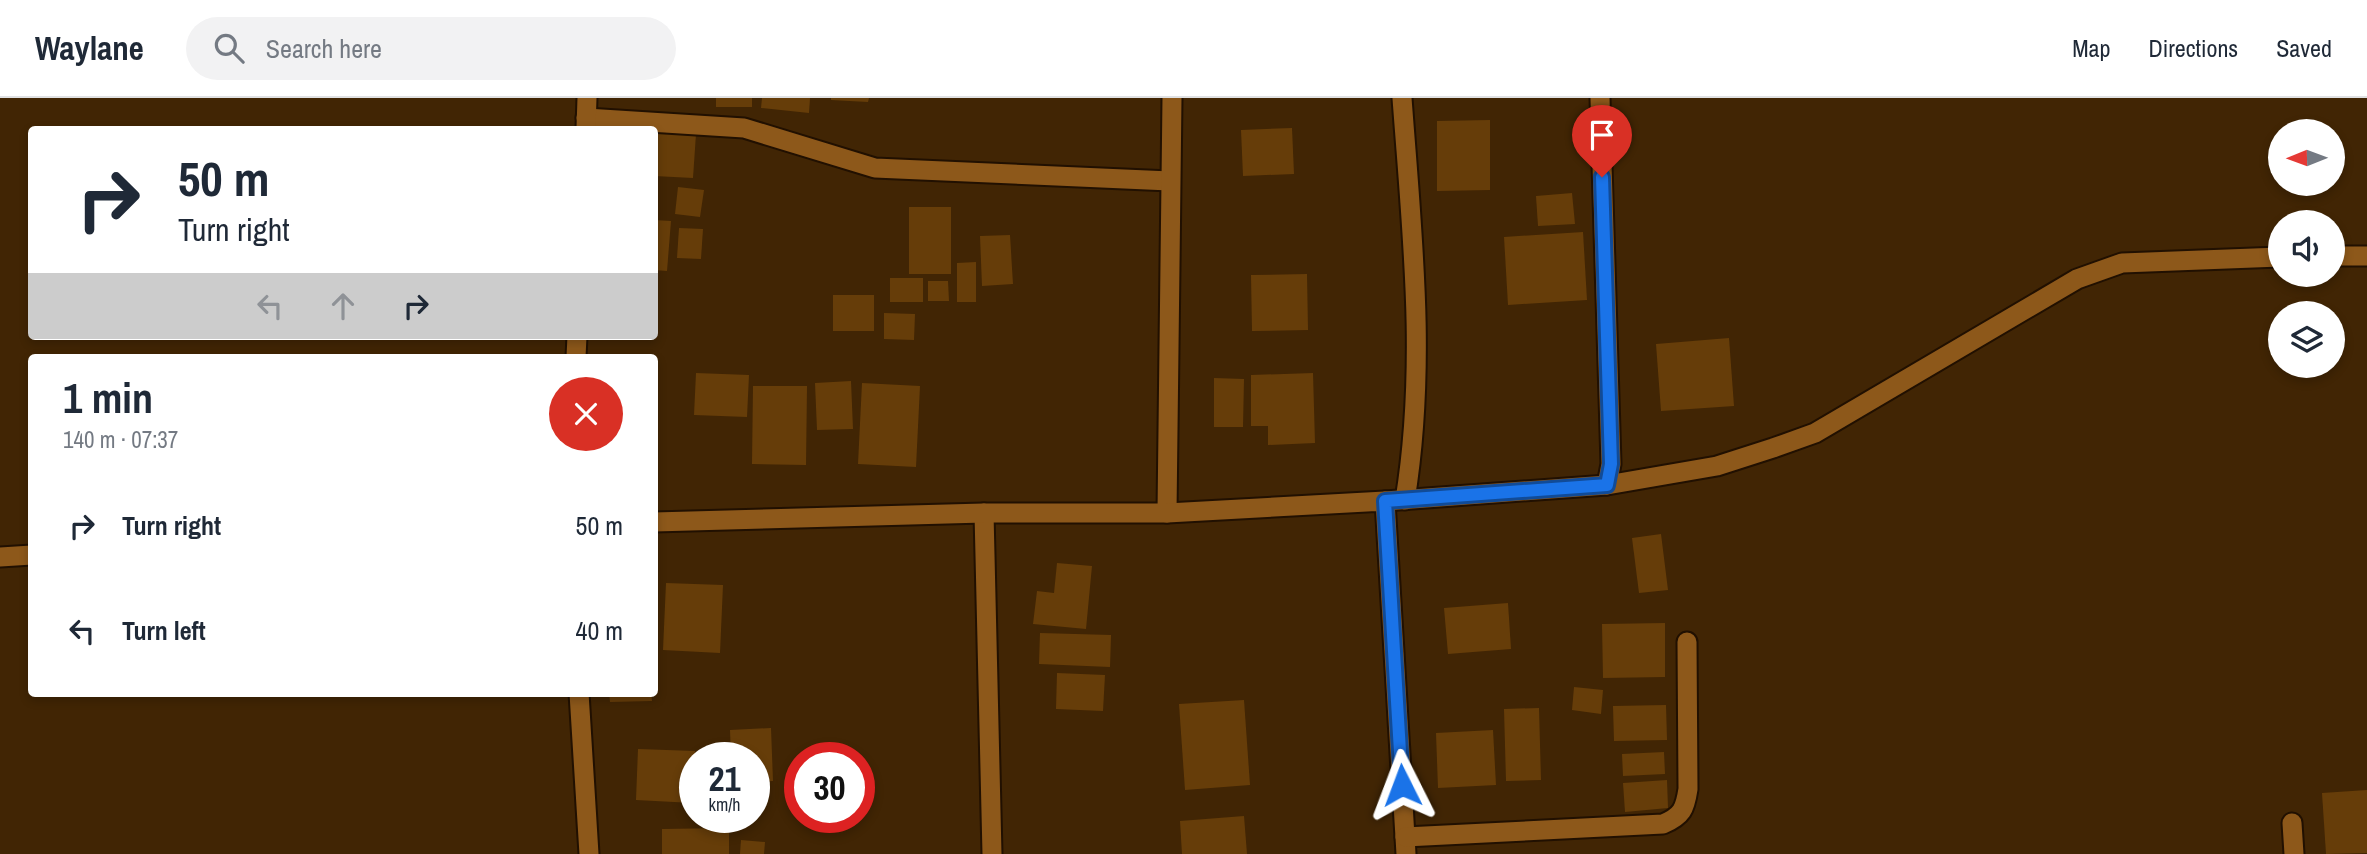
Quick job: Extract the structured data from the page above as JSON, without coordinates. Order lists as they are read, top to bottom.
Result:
{
  "north": "left",
  "page": {
    "header": "Waylane",
    "search": "Search here",
    "nav": ["Map", "Directions", "Saved"],
    "turn": ["50 m", "Turn right"],
    "heading": ["1 min", "140 m · 07:37"],
    "list": [
      {
        "name": "Turn right",
        "value": "50 m"
      },
      {
        "name": "Turn left",
        "value": "40 m"
      }
    ],
    "speed": "21 km/h",
    "limit": "30"
  }
}
